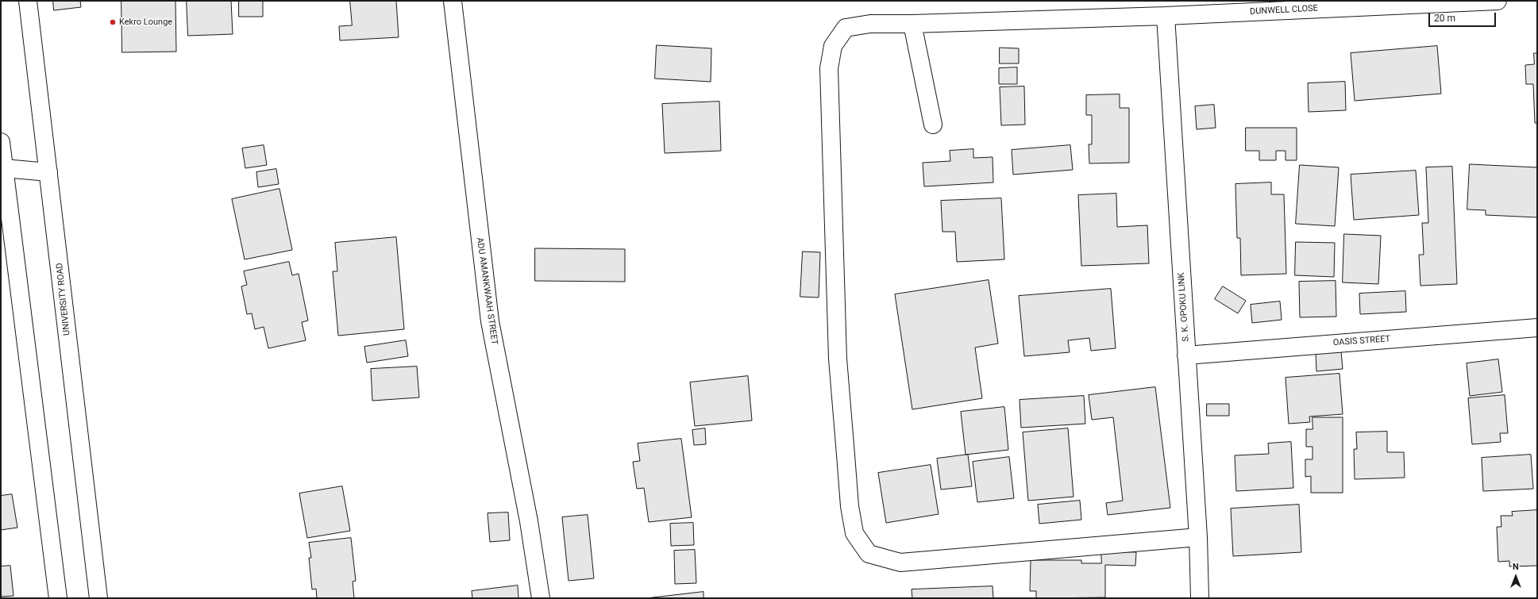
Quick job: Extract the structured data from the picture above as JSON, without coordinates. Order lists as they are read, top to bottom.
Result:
{
  "streets": {
    "main road": [
      "DUNWELL CLOSE",
      "ADU AMANKWAAH STREET",
      "UNIVERSITY ROAD",
      "S. K. OPOKU LINK",
      "OASIS STREET"
    ]
  },
  "crossings": [
    ["DUNWELL CLOSE", "S. K. OPOKU LINK"],
    ["S. K. OPOKU LINK", "OASIS STREET"]
  ],
  "places": ["Kekro Lounge"],
  "scale_bar": "20 m",
  "north": "top"
}
